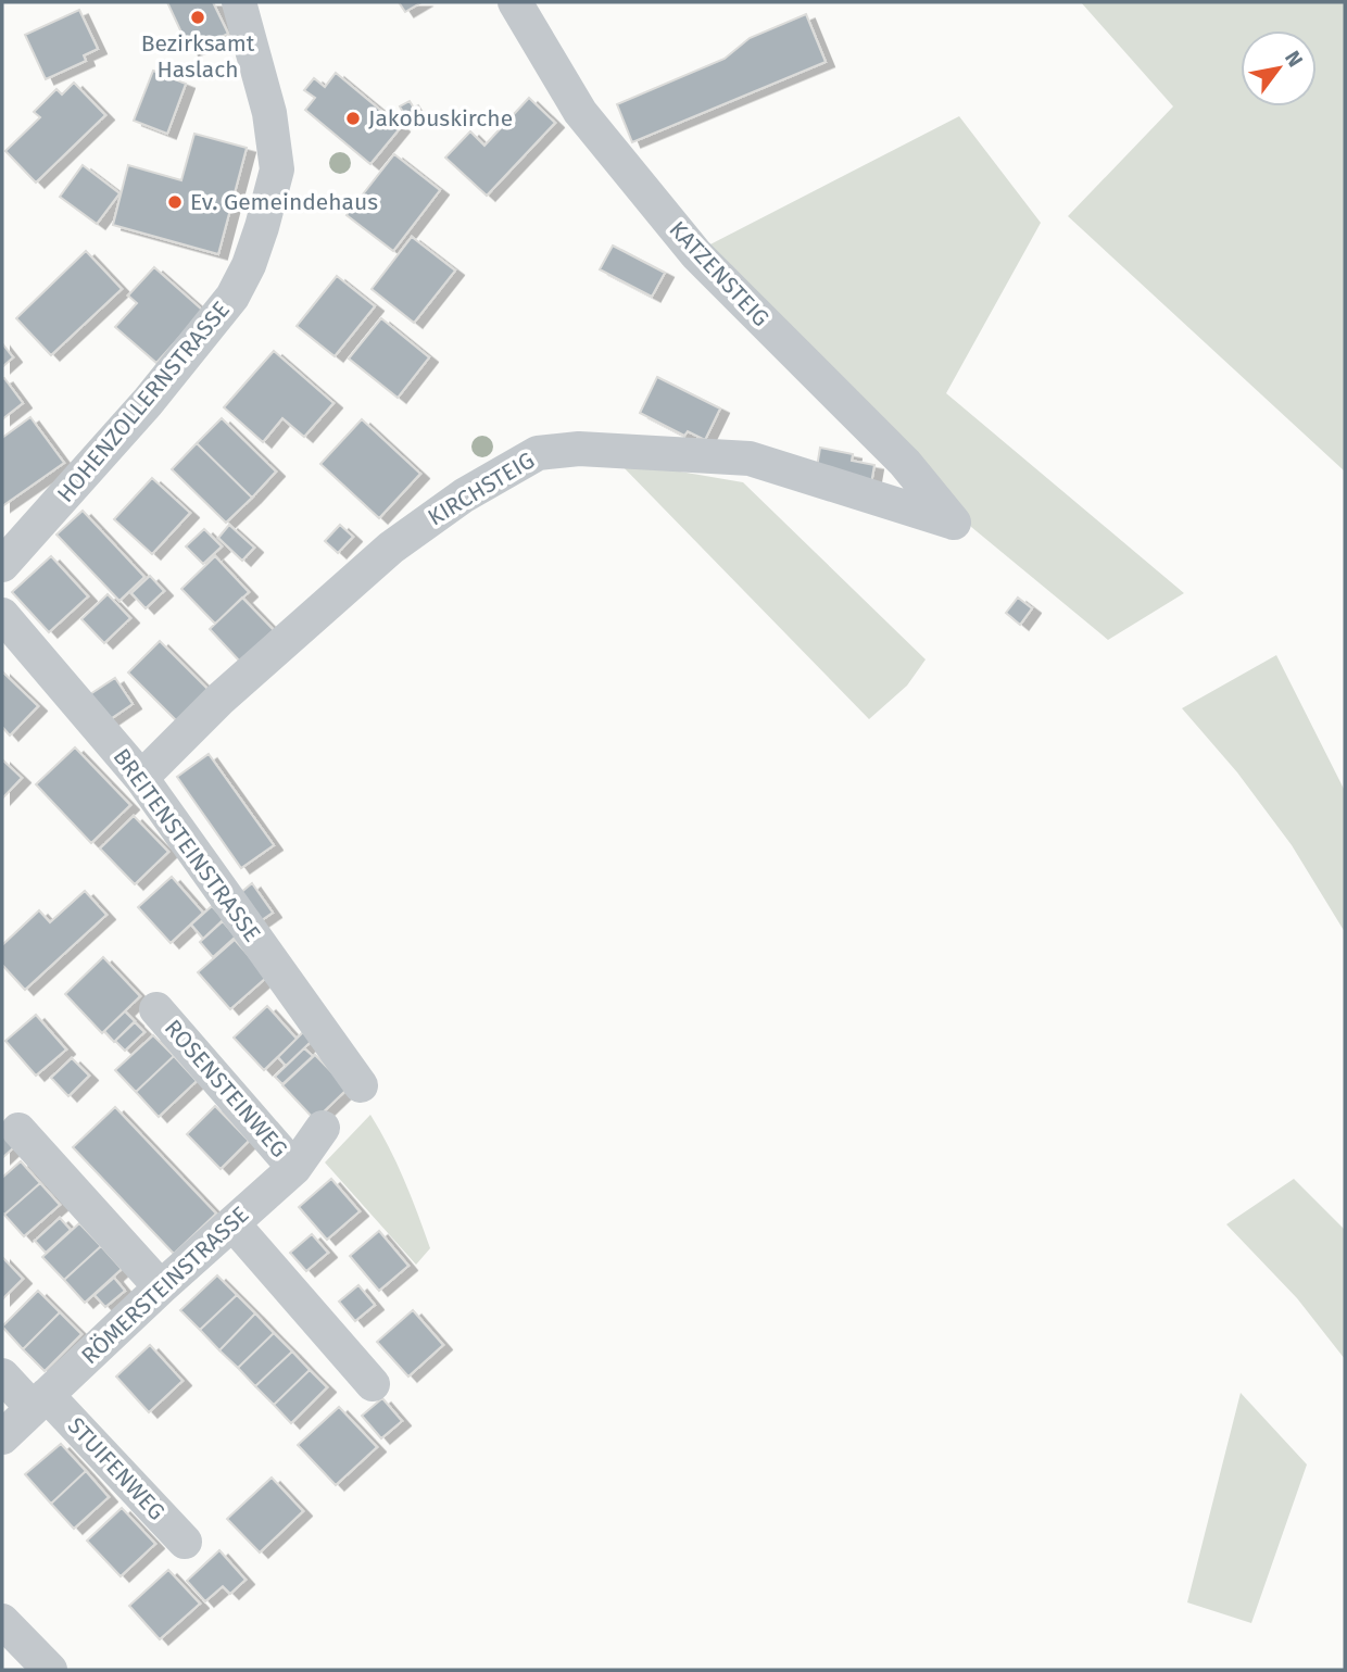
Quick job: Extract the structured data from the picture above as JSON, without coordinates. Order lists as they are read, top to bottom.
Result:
{
  "streets": {
    "street": [
      "KATZENSTEIG",
      "HOHENZOLLERNSTRASSE",
      "KIRCHSTEIG",
      "BREITENSTEINSTRASSE",
      "ROSENSTEINWEG",
      "RÖMERSTEINSTRASSE",
      "STUIFENWEG"
    ]
  },
  "crossings": [
    ["KATZENSTEIG", "KIRCHSTEIG"],
    ["KIRCHSTEIG", "BREITENSTEINSTRASSE"],
    ["ROSENSTEINWEG", "RÖMERSTEINSTRASSE"],
    ["RÖMERSTEINSTRASSE", "STUIFENWEG"]
  ],
  "places": ["Bezirksamt Haslach", "Jakobuskirche", "Ev. Gemeindehaus"],
  "north": "top right"
}
